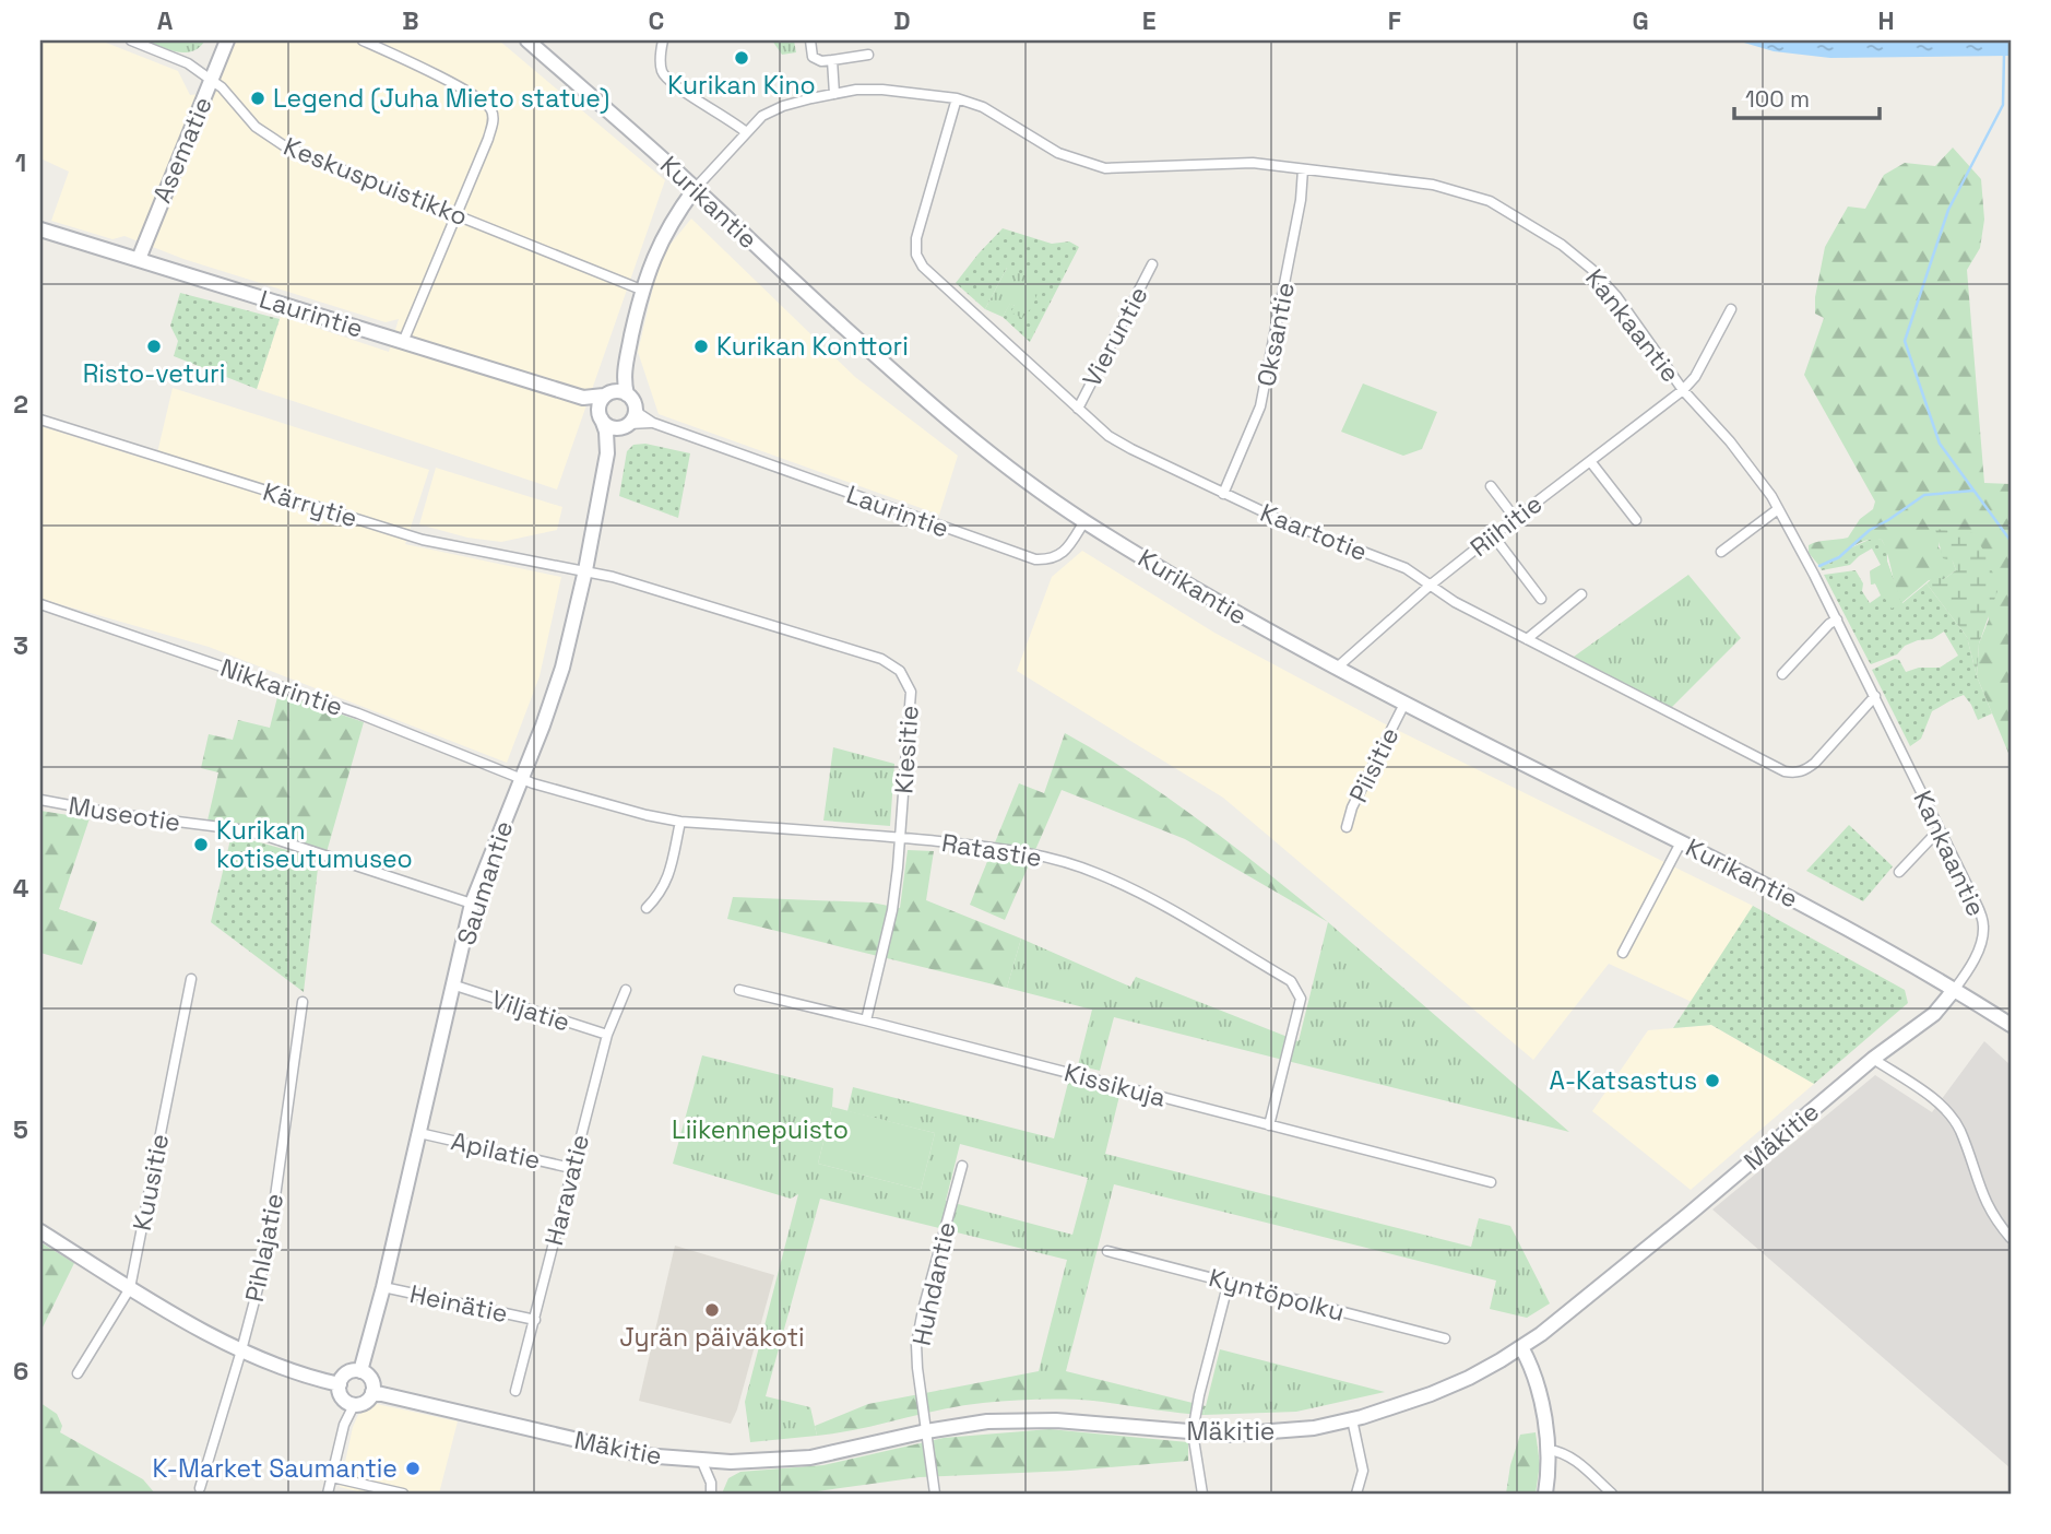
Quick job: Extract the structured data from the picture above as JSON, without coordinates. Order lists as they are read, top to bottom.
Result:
{
  "streets": {
    "street": [
      "Asematie",
      "Keskuspuistikko",
      "Kurikantie",
      "Laurintie",
      "Kankaantie",
      "Oksantie",
      "Vieruntie",
      "Kärrytie",
      "Riihitie",
      "Kaartotie",
      "Nikkarintie",
      "Kiesitie",
      "Piisitie",
      "Museotie",
      "Ratastie",
      "Saumantie",
      "Viljatie",
      "Kissikuja",
      "Mäkitie",
      "Apilatie",
      "Kuusitie",
      "Haravatie",
      "Pihlajatie",
      "Huhdantie",
      "Kyntöpolku",
      "Heinätie"
    ]
  },
  "crossings": [
    ["Asematie", "Keskuspuistikko"],
    ["Asematie", "Laurintie"],
    ["Kurikantie", "Laurintie"],
    ["Kurikantie", "Kankaantie"],
    ["Kurikantie", "Riihitie"],
    ["Kurikantie", "Piisitie"],
    ["Kurikantie", "Mäkitie"],
    ["Laurintie", "Saumantie"],
    ["Kankaantie", "Oksantie"],
    ["Kankaantie", "Riihitie"],
    ["Kankaantie", "Kaartotie"],
    ["Kankaantie", "Mäkitie"],
    ["Oksantie", "Kaartotie"],
    ["Vieruntie", "Kaartotie"],
    ["Kärrytie", "Kiesitie"],
    ["Kärrytie", "Saumantie"],
    ["Riihitie", "Kaartotie"],
    ["Nikkarintie", "Ratastie"],
    ["Nikkarintie", "Saumantie"],
    ["Kiesitie", "Ratastie"],
    ["Kiesitie", "Saumantie"],
    ["Kiesitie", "Kissikuja"],
    ["Museotie", "Saumantie"],
    ["Ratastie", "Saumantie"],
    ["Ratastie", "Kissikuja"],
    ["Saumantie", "Viljatie"],
    ["Saumantie", "Mäkitie"],
    ["Saumantie", "Apilatie"],
    ["Saumantie", "Heinätie"],
    ["Viljatie", "Haravatie"],
    ["Mäkitie", "Huhdantie"],
    ["Apilatie", "Haravatie"],
    ["Haravatie", "Heinätie"]
  ],
  "parks": ["Liikennepuisto"],
  "places": [
    "Kurikan Kino",
    "Legend (Juha Mieto statue)",
    "Risto-veturi",
    "Kurikan Konttori",
    "Kurikan kotiseutumuseo",
    "A-Katsastus",
    "Jyrän päiväkoti",
    "K-Market Saumantie"
  ],
  "scale_bar": "100 m",
  "grid": {
    "columns": [
      "A",
      "B",
      "C",
      "D",
      "E",
      "F",
      "G",
      "H"
    ],
    "rows": [
      "1",
      "2",
      "3",
      "4",
      "5",
      "6"
    ]
  }
}
